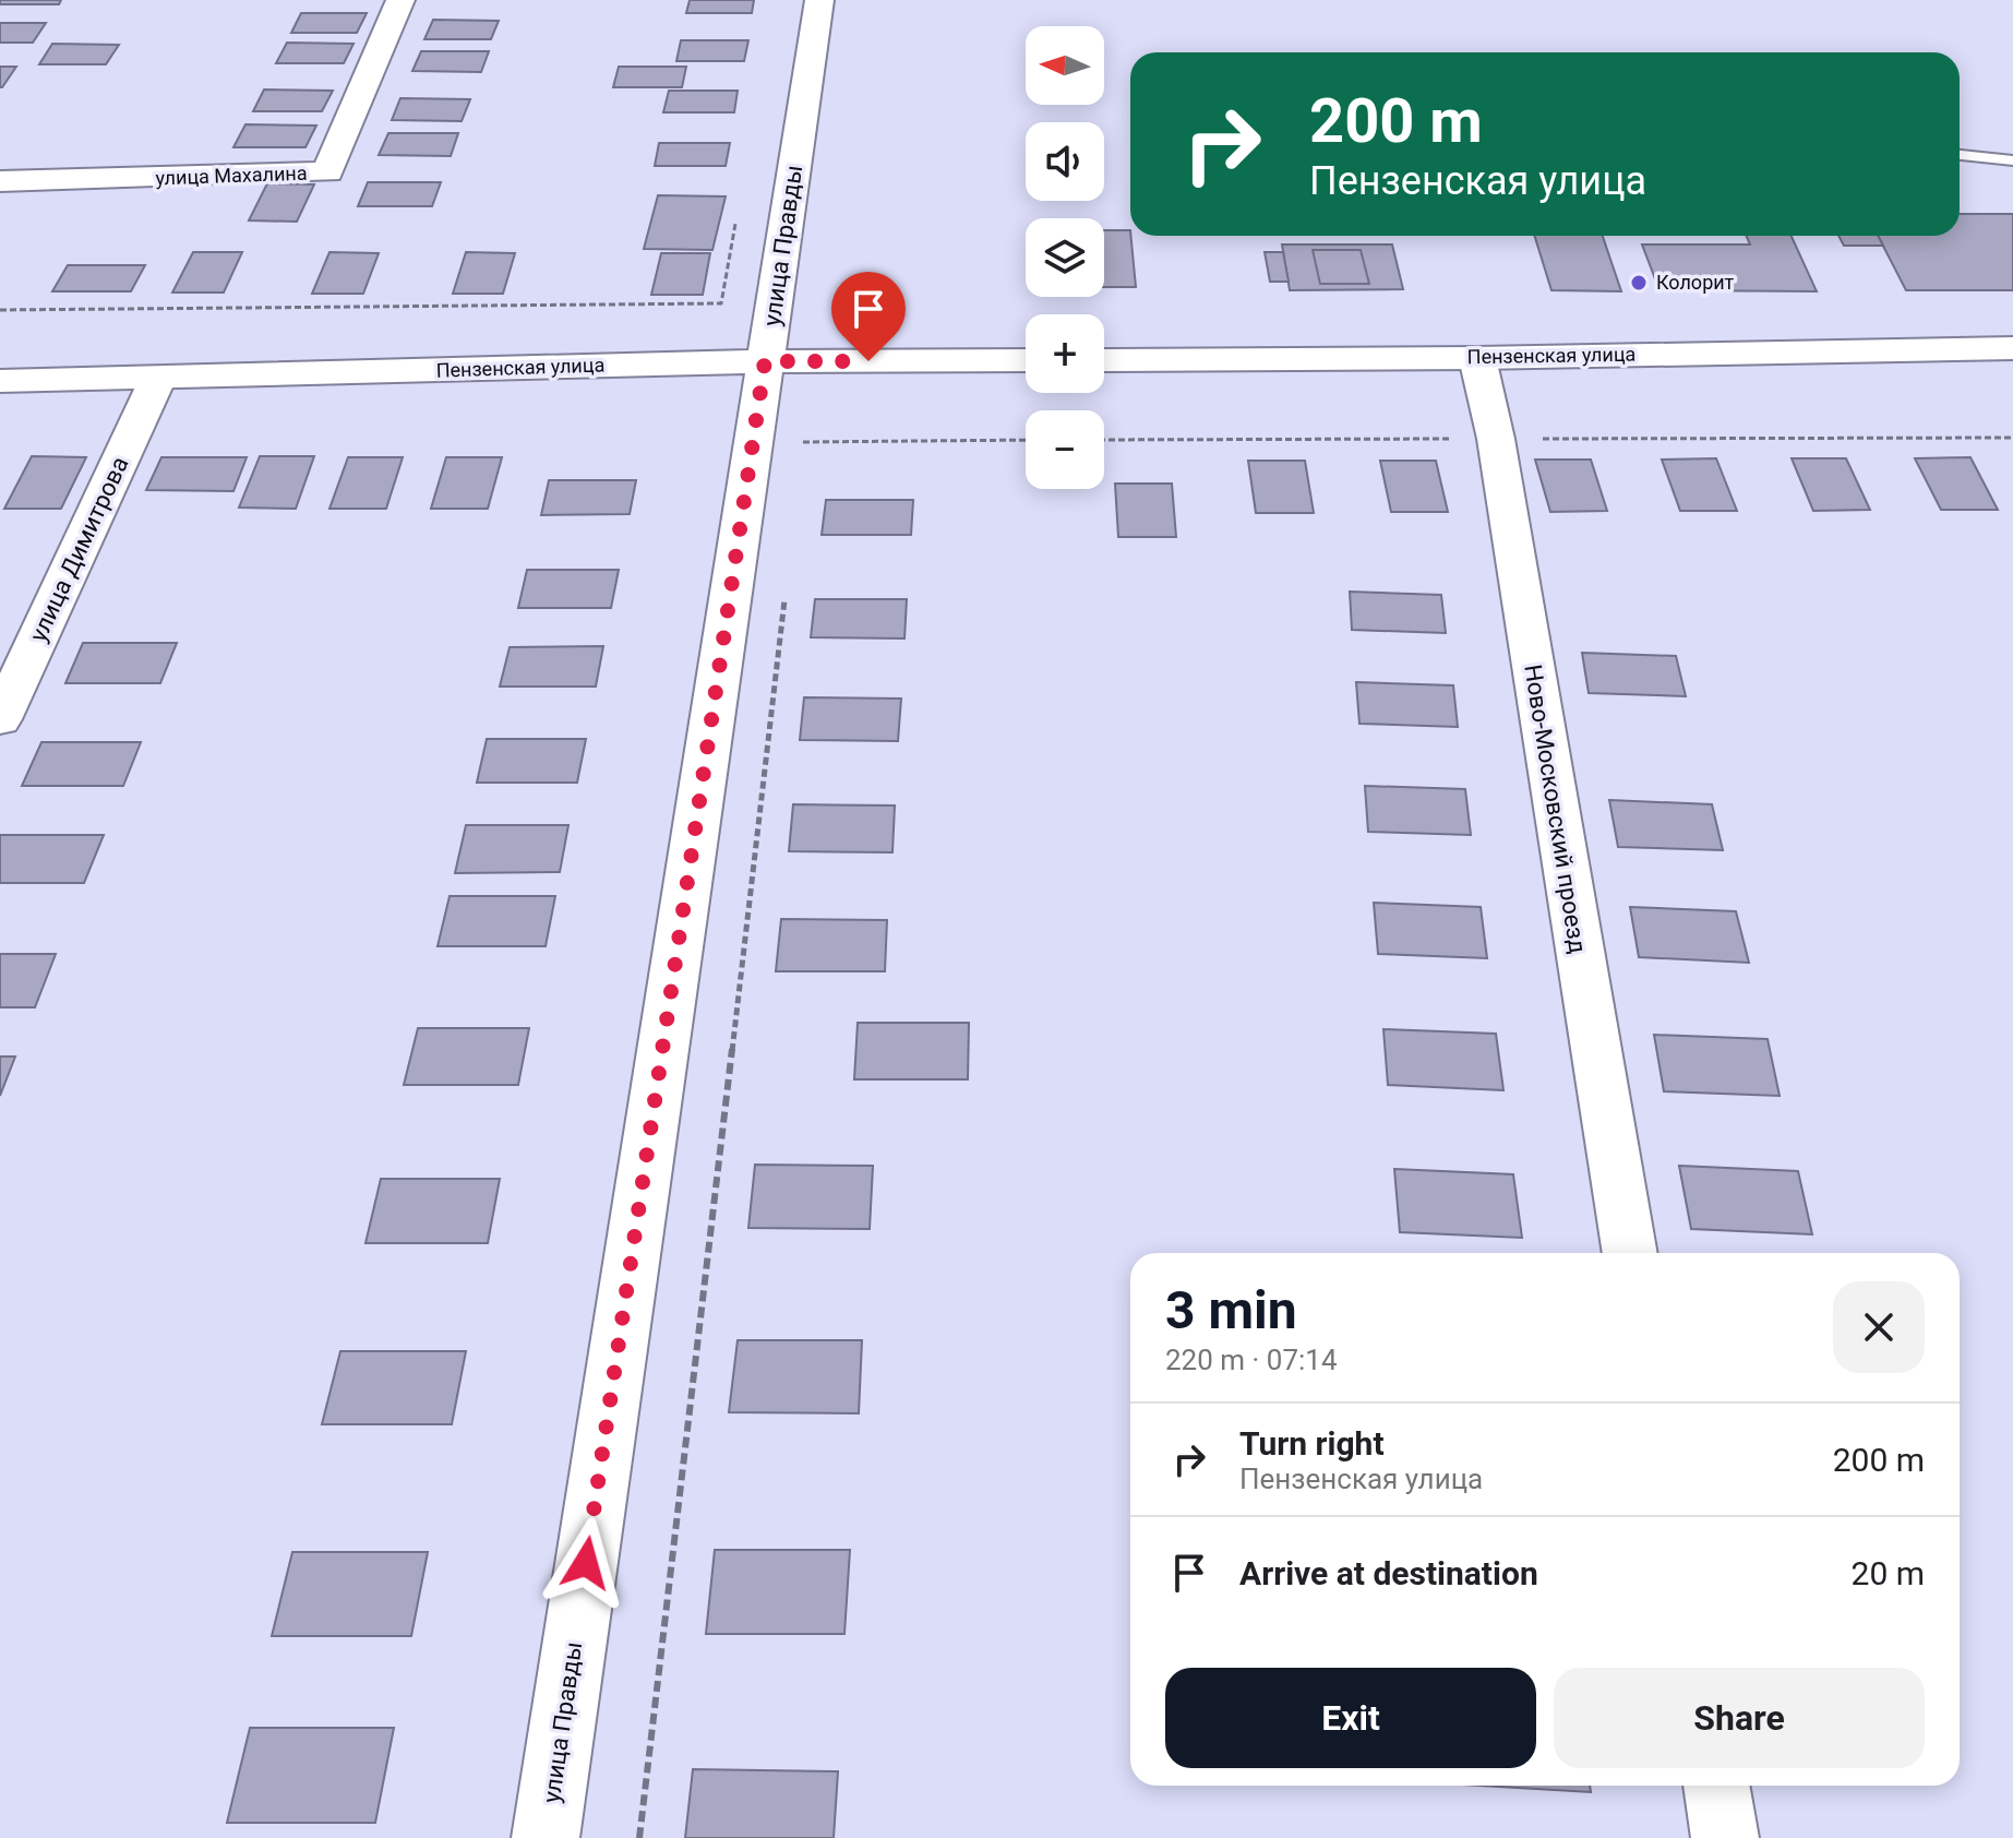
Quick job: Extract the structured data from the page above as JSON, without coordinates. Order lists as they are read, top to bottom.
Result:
{
  "streets": {
    "street": [
      "улица Махалина",
      "улица Правды",
      "Пензенская улица",
      "улица Димитрова",
      "Ново-Московский проезд"
    ]
  },
  "crossings": [
    ["улица Правды", "Пензенская улица"],
    ["Пензенская улица", "улица Димитрова"],
    ["Пензенская улица", "Ново-Московский проезд"]
  ],
  "places": ["Колорит"],
  "north": "left",
  "page": {
    "map_buttons": ["+", "−"],
    "turn": ["200 m", "Пензенская улица"],
    "heading": ["3 min", "220 m · 07:14"],
    "list": [
      {
        "name": "Turn right",
        "note": "Пензенская улица",
        "value": "200 m"
      },
      {
        "name": "Arrive at destination",
        "value": "20 m"
      }
    ],
    "buttons": ["Exit", "Share"]
  }
}
